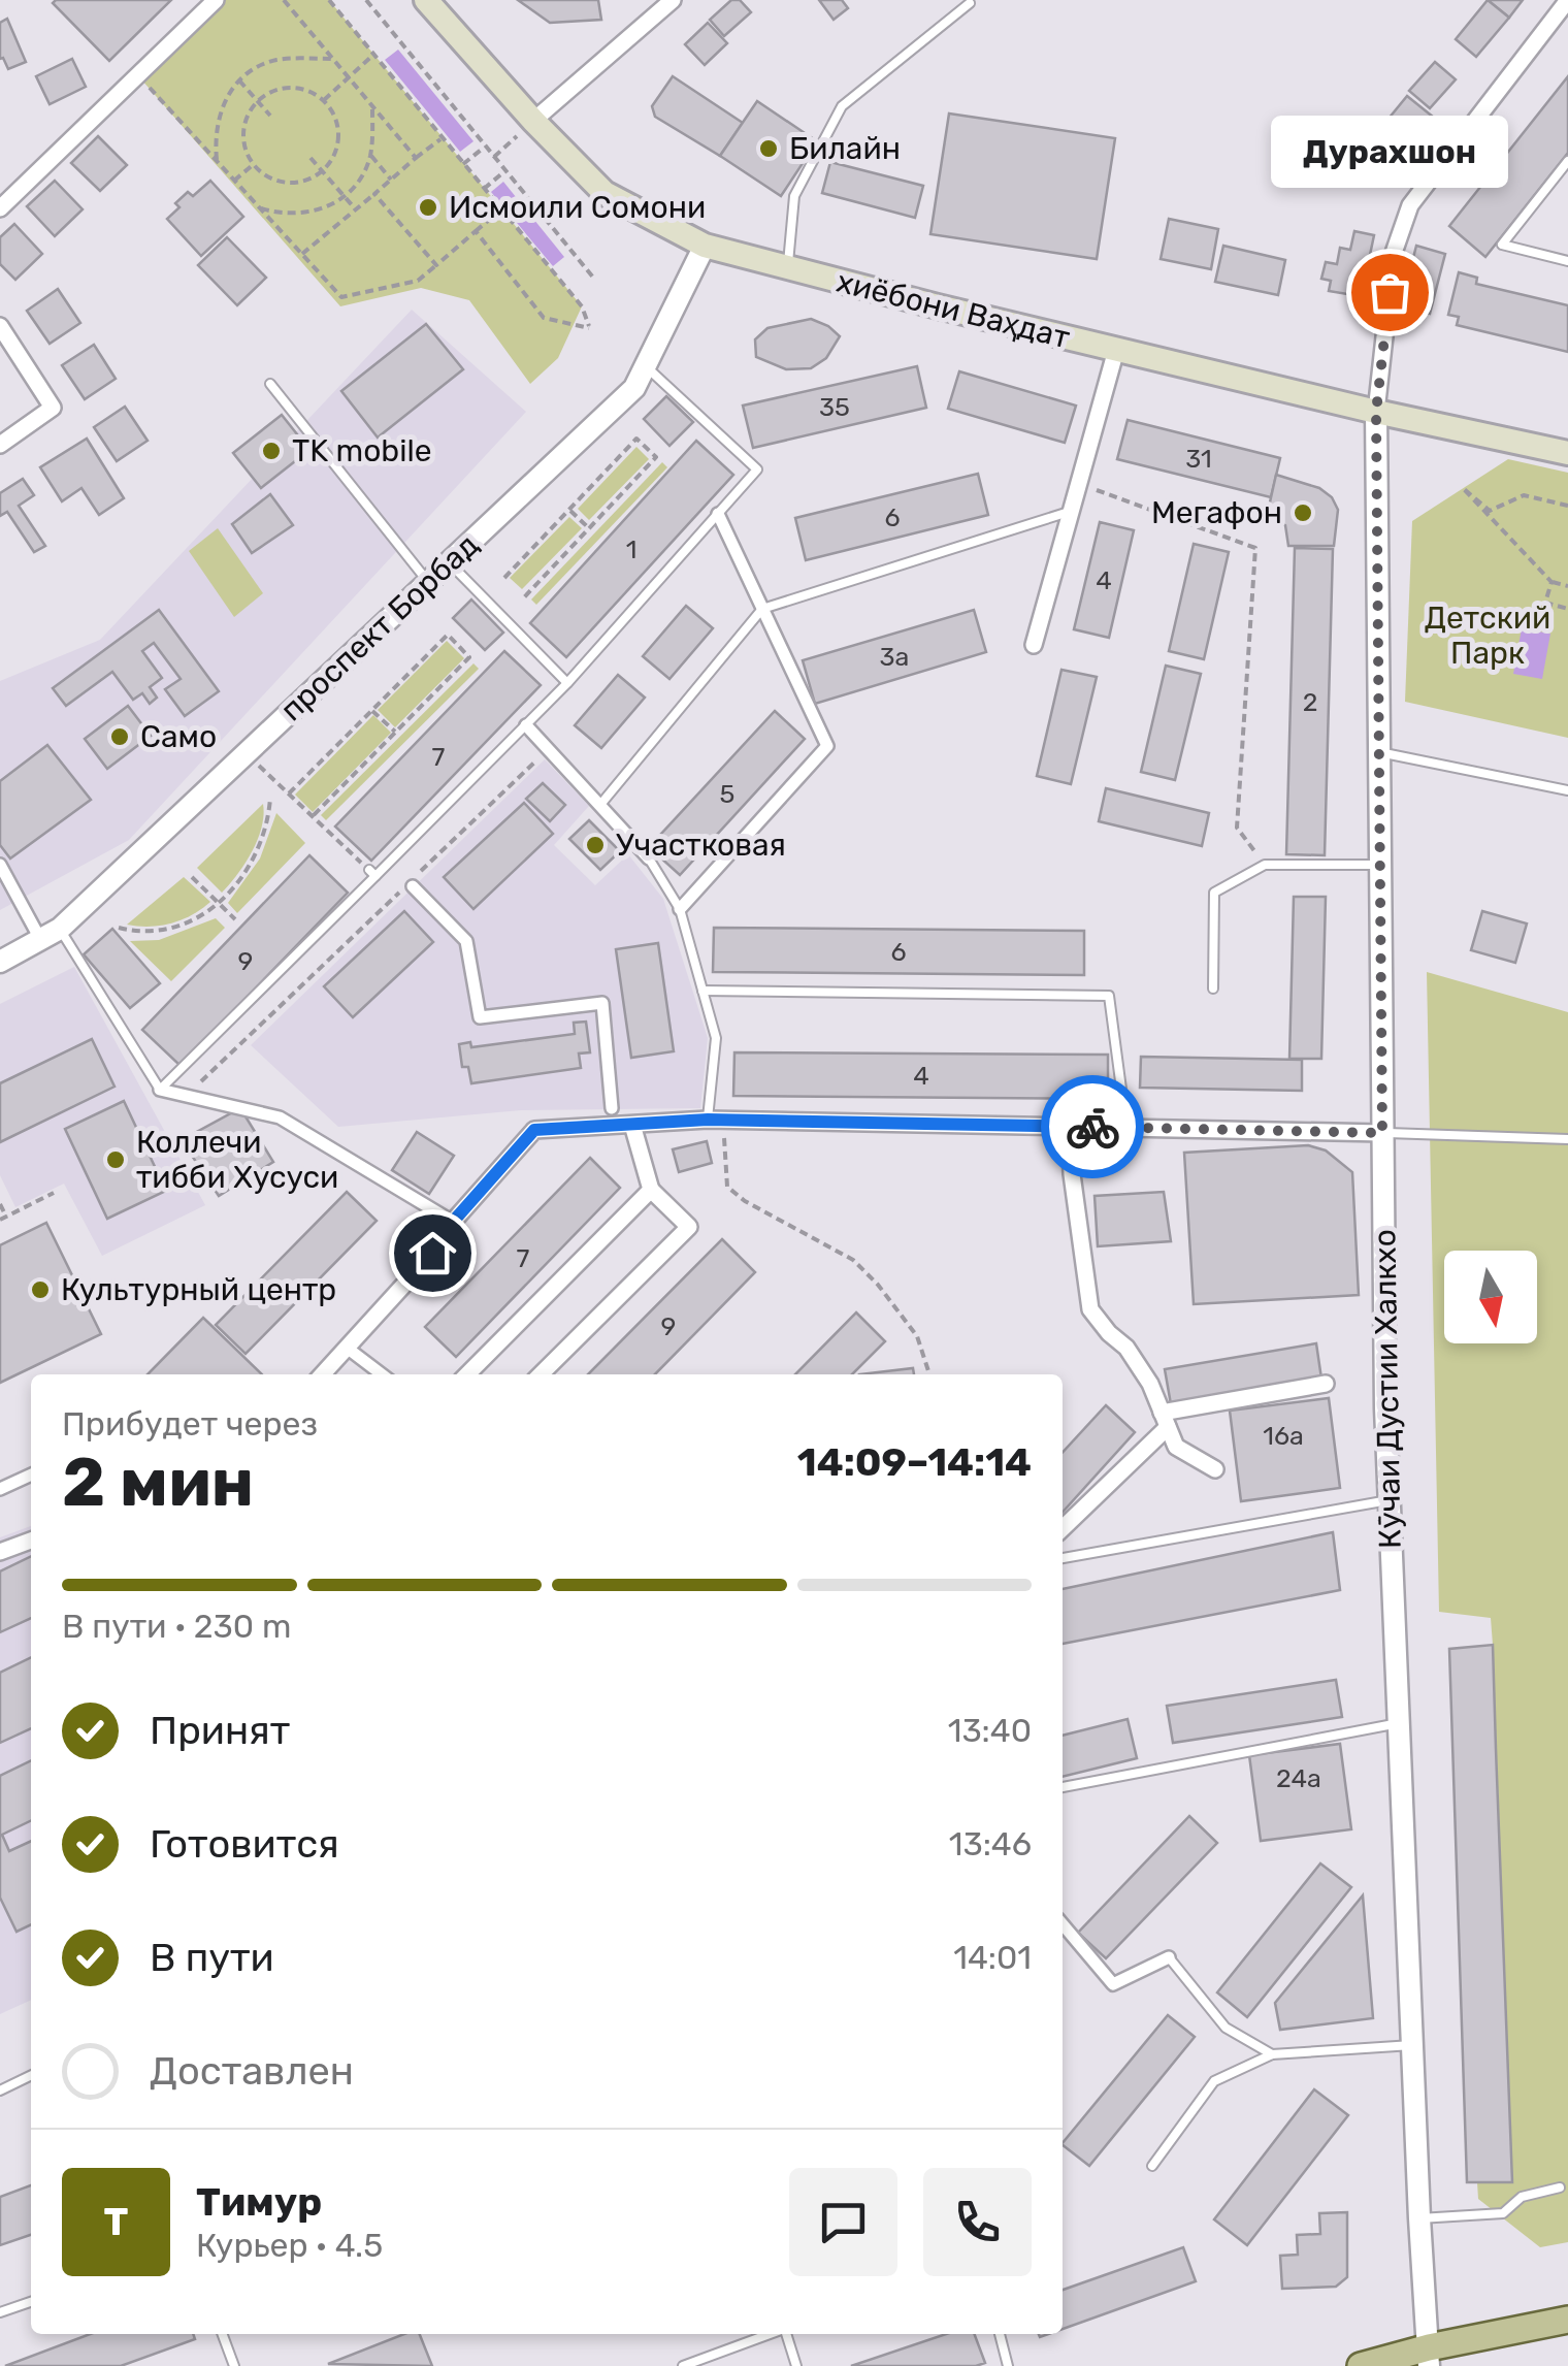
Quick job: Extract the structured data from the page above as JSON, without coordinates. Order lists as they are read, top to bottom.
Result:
{
  "streets": {
    "main road": ["хиёбони Ваҳдат"],
    "street": ["проспект Борбад", "Кӯчаи Дустии Халкхо"]
  },
  "crossings": [
    ["хиёбони Ваҳдат", "проспект Борбад"],
    ["хиёбони Ваҳдат", "Кӯчаи Дустии Халкхо"]
  ],
  "parks": ["Детский Парк"],
  "places": [
    "Билайн",
    "Исмоили Сомони",
    "Дурахшон",
    "TK mobile",
    "Мегафон",
    "Само",
    "Участковая",
    "Коллечи тибби Хусуси",
    "Культурный центр"
  ],
  "house_numbers": [
    "35",
    "31",
    "6",
    "1",
    "4",
    "3а",
    "2",
    "7",
    "5",
    "6",
    "9",
    "4",
    "7",
    "9",
    "16а",
    "24а"
  ],
  "north": "bottom",
  "page": {
    "bubble": "Дурахшон",
    "heading": ["2 мин", "Прибудет через", "14:09–14:14"],
    "panel": ["Тимур", "Курьер · 4.5"],
    "bar": "В пути · 230 m",
    "list": [
      ["Принят", "13:40"],
      ["Готовится", "13:46"],
      ["В пути", "14:01"],
      "Доставлен"
    ],
    "round": "Т"
  }
}
